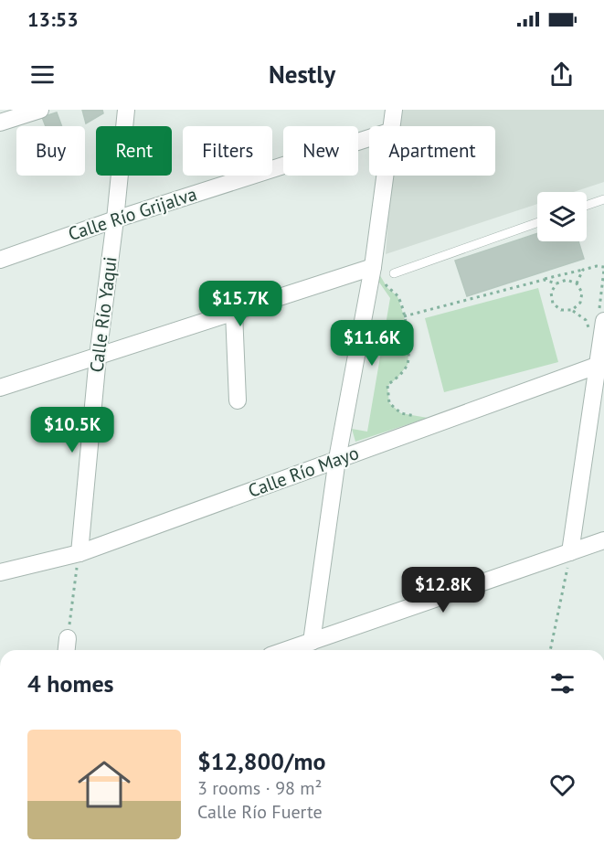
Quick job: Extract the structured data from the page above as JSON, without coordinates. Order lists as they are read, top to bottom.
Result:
{
  "streets": {
    "street": ["Calle Río Grijalva", "Calle Río Yaqui", "Calle Río Mayo"]
  },
  "crossings": [
    ["Calle Río Grijalva", "Calle Río Yaqui"],
    ["Calle Río Yaqui", "Calle Río Mayo"]
  ],
  "page": {
    "status": "13:53",
    "header": "Nestly",
    "chip": [
      "Buy",
      "Rent",
      "Filters",
      "New",
      "Apartment"
    ],
    "price": [
      "$15.7K",
      "$11.6K",
      "$10.5K",
      "$12.8K"
    ],
    "heading": "4 homes",
    "list": [
      {
        "name": "$12,800/mo",
        "note": "3 rooms · 98 m² · Calle Río Fuerte"
      }
    ]
  }
}
